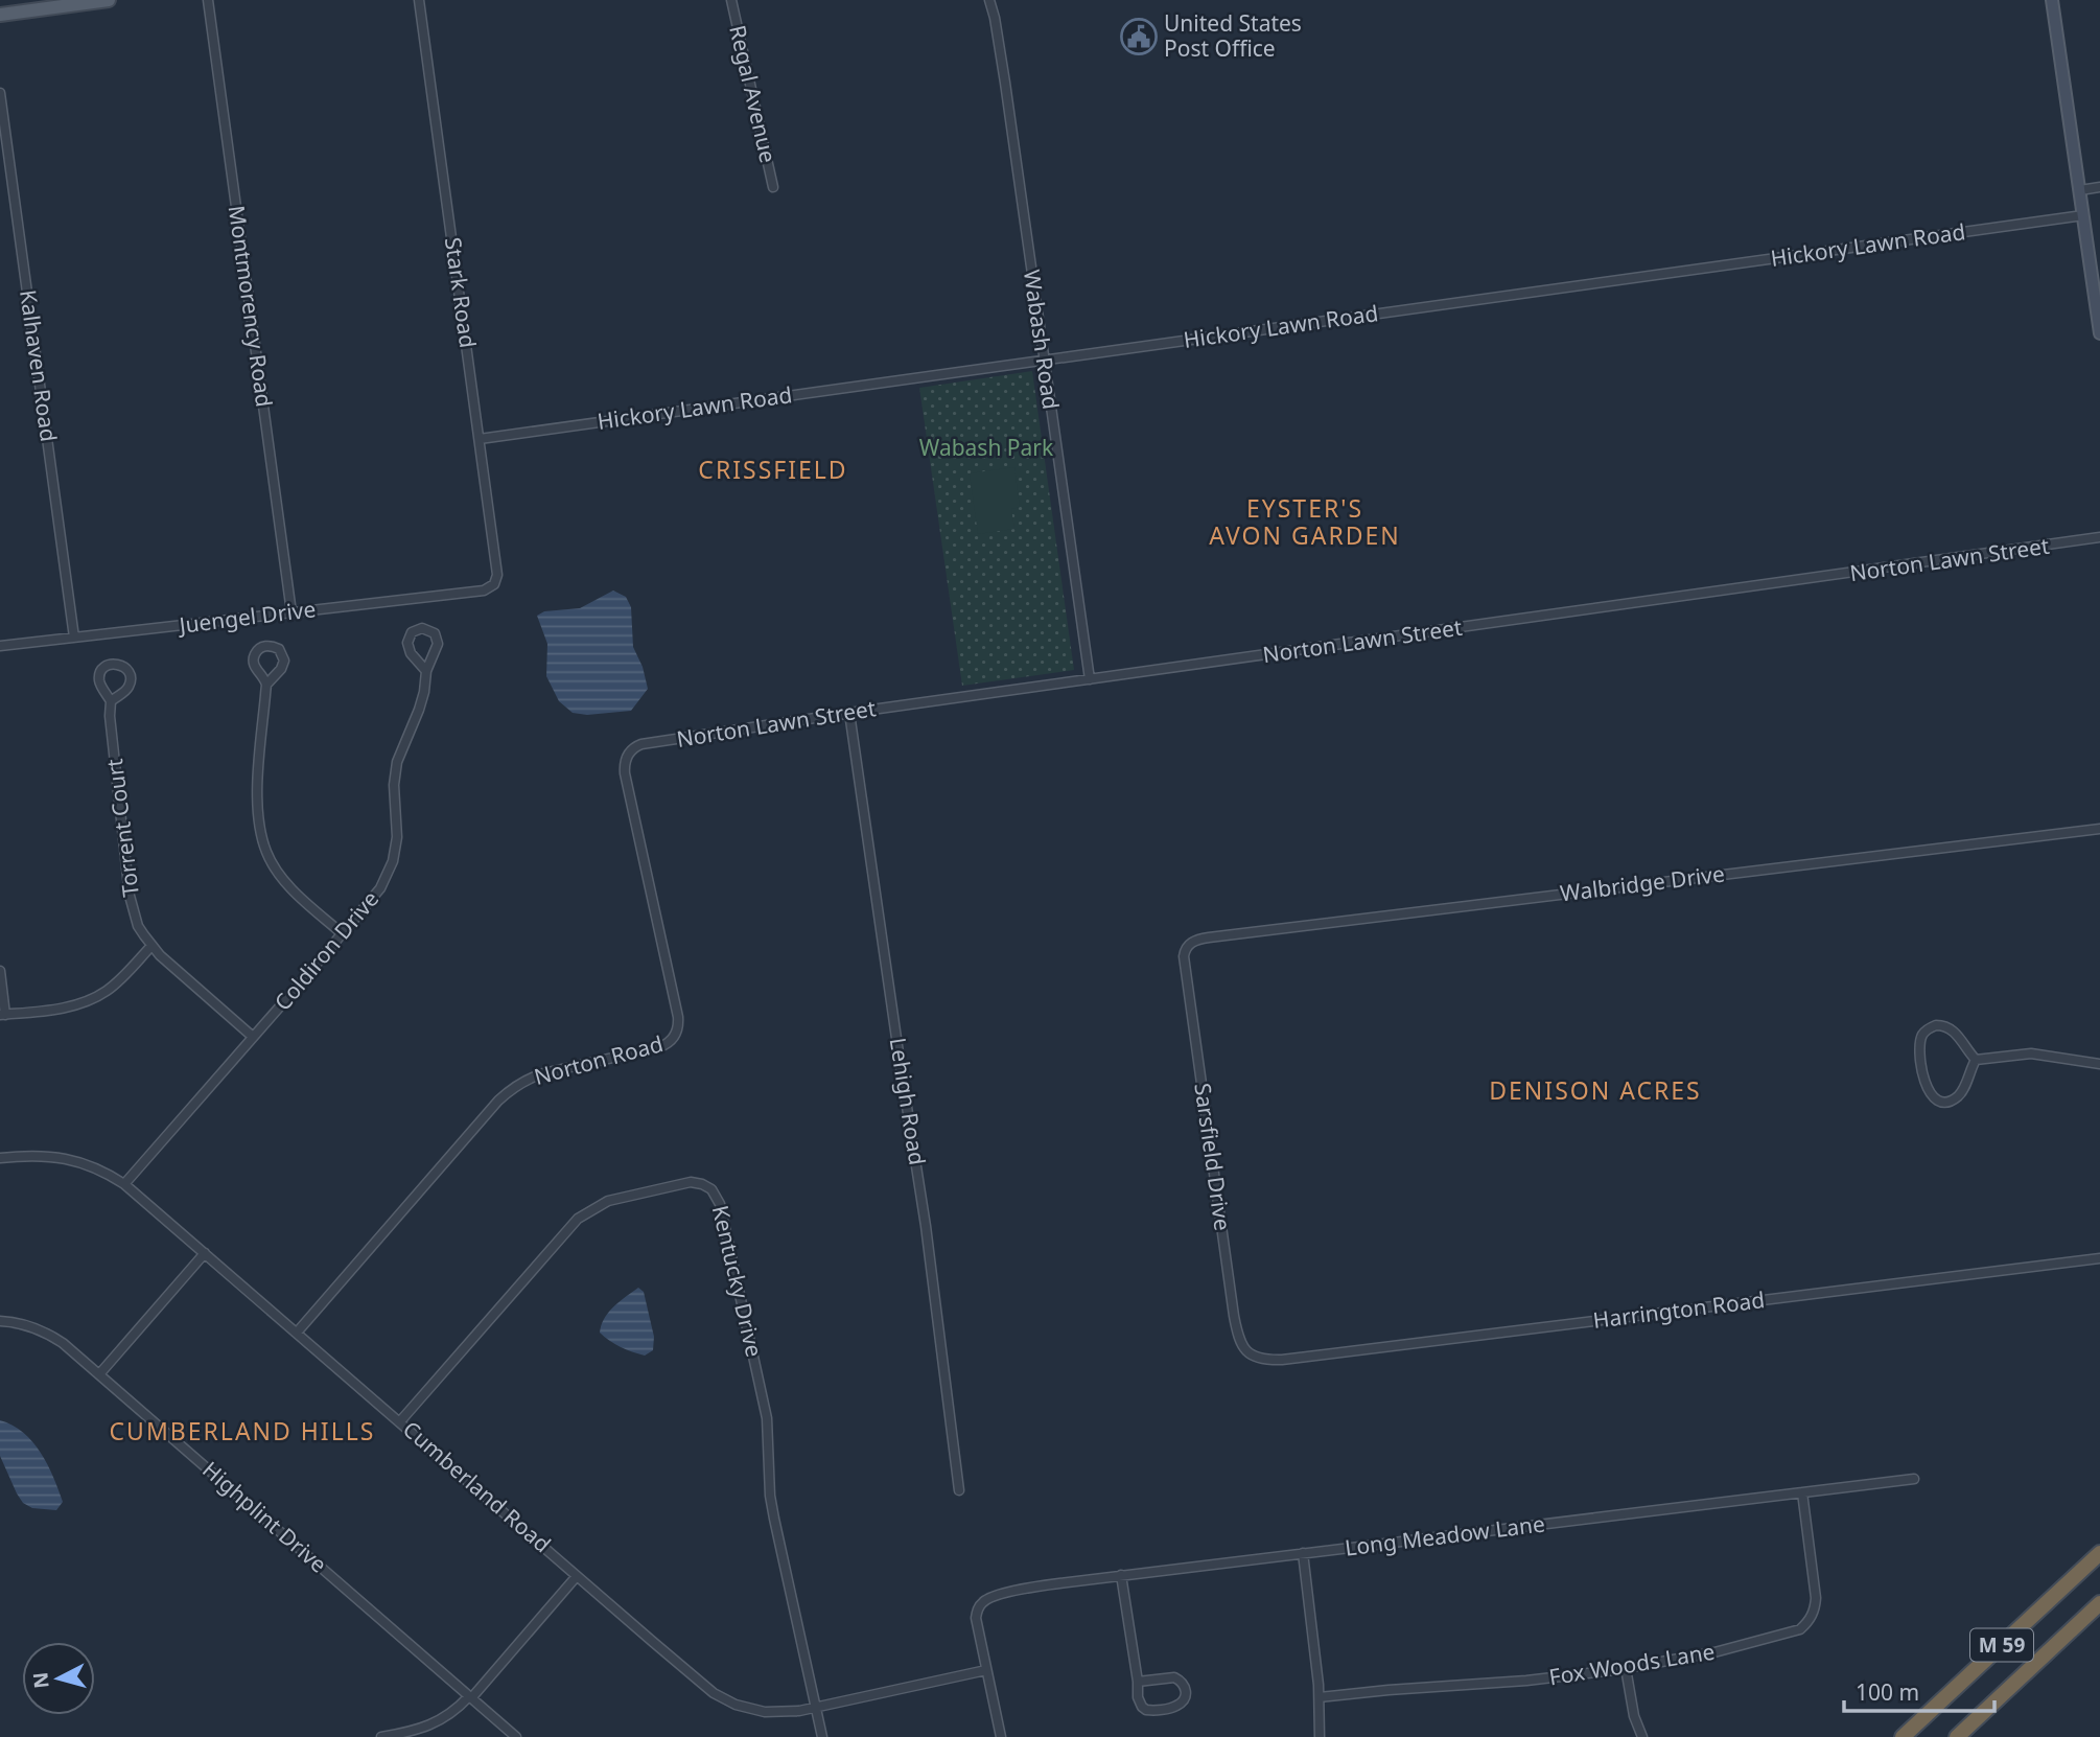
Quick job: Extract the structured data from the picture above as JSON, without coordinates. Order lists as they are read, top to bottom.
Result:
{
  "streets": {
    "highway": ["M 59"],
    "street": [
      "Regal Avenue",
      "Hickory Lawn Road",
      "Stark Road",
      "Montmorency Road",
      "Wabash Road",
      "Kalhaven Road",
      "Norton Lawn Street",
      "Juengel Drive",
      "Torrent Court",
      "Walbridge Drive",
      "Coldiron Drive",
      "Norton Road",
      "Lehigh Road",
      "Sarsfield Drive",
      "Kentucky Drive",
      "Harrington Road",
      "Cumberland Road",
      "Highplint Drive",
      "Long Meadow Lane",
      "Fox Woods Lane"
    ]
  },
  "crossings": [
    ["Hickory Lawn Road", "Stark Road"],
    ["Hickory Lawn Road", "Wabash Road"],
    ["Stark Road", "Juengel Drive"],
    ["Montmorency Road", "Juengel Drive"],
    ["Wabash Road", "Norton Lawn Street"],
    ["Kalhaven Road", "Juengel Drive"],
    ["Norton Lawn Street", "Norton Road"],
    ["Norton Lawn Street", "Lehigh Road"],
    ["Torrent Court", "Coldiron Drive"],
    ["Walbridge Drive", "Sarsfield Drive"],
    ["Coldiron Drive", "Cumberland Road"],
    ["Norton Road", "Cumberland Road"],
    ["Sarsfield Drive", "Harrington Road"],
    ["Kentucky Drive", "Cumberland Road"],
    ["Cumberland Road", "Long Meadow Lane"],
    ["Long Meadow Lane", "Fox Woods Lane"]
  ],
  "districts": [
    "CRISSFIELD",
    "EYSTER'S AVON GARDEN",
    "DENISON ACRES",
    "CUMBERLAND HILLS"
  ],
  "parks": ["Wabash Park"],
  "places": {
    "public building": ["United States Post Office"]
  },
  "scale_bar": "100 m",
  "north": "left"
}
